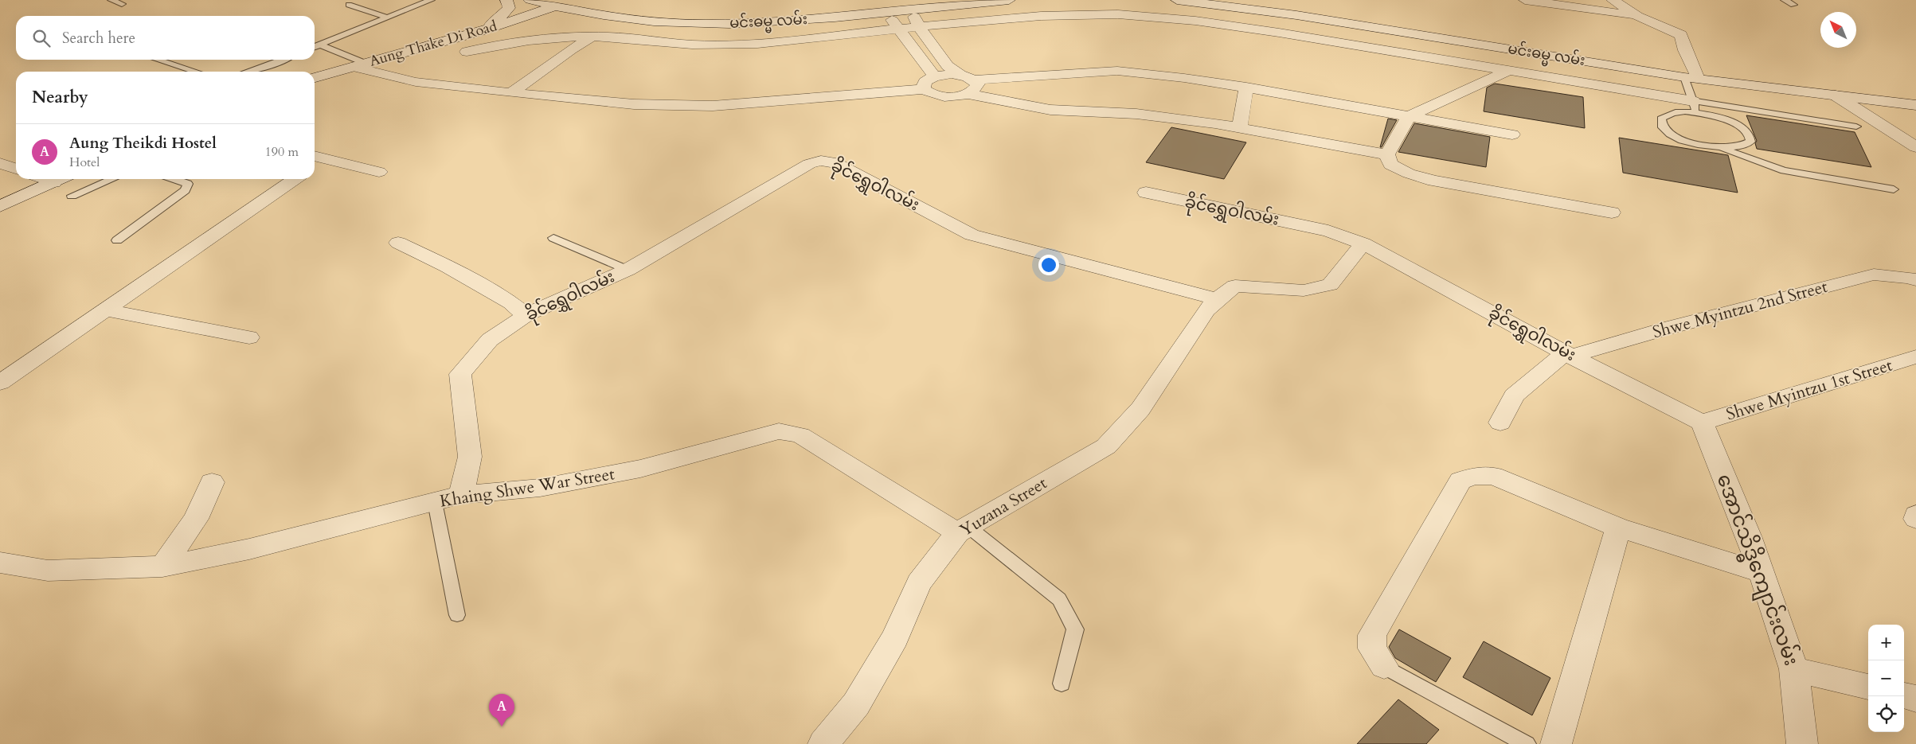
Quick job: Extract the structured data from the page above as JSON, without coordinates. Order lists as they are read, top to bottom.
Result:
{
  "streets": {
    "street": [
      "မင်းဓမ္မ လမ်း",
      "Aung Thake Di Road",
      "ခိုင်ရွှေဝါလမ်း",
      "Shwe Myintzu 2nd Street",
      "Shwe Myintzu 1st Street",
      "Khaing Shwe War Street",
      "Yuzana Street",
      "အောင်သိဒ္ဓိကျောင်းလမ်း"
    ]
  },
  "crossings": [
    ["မင်းဓမ္မ လမ်း", "Aung Thake Di Road"],
    ["ခိုင်ရွှေဝါလမ်း", "Shwe Myintzu 2nd Street"],
    ["ခိုင်ရွှေဝါလမ်း", "Shwe Myintzu 1st Street"],
    ["ခိုင်ရွှေဝါလမ်း", "Khaing Shwe War Street"],
    ["ခိုင်ရွှေဝါလမ်း", "Yuzana Street"],
    ["ခိုင်ရွှေဝါလမ်း", "အောင်သိဒ္ဓိကျောင်းလမ်း"],
    ["Shwe Myintzu 1st Street", "အောင်သိဒ္ဓိကျောင်းလမ်း"],
    ["Khaing Shwe War Street", "Yuzana Street"]
  ],
  "north": "top left",
  "page": {
    "search": "Search here",
    "heading": "Nearby",
    "list": [
      {
        "mark": "A",
        "name": "Aung Theikdi Hostel",
        "note": "Hotel",
        "value": "190 m"
      }
    ],
    "map_buttons": ["+", "−"],
    "pins": "A"
  }
}
